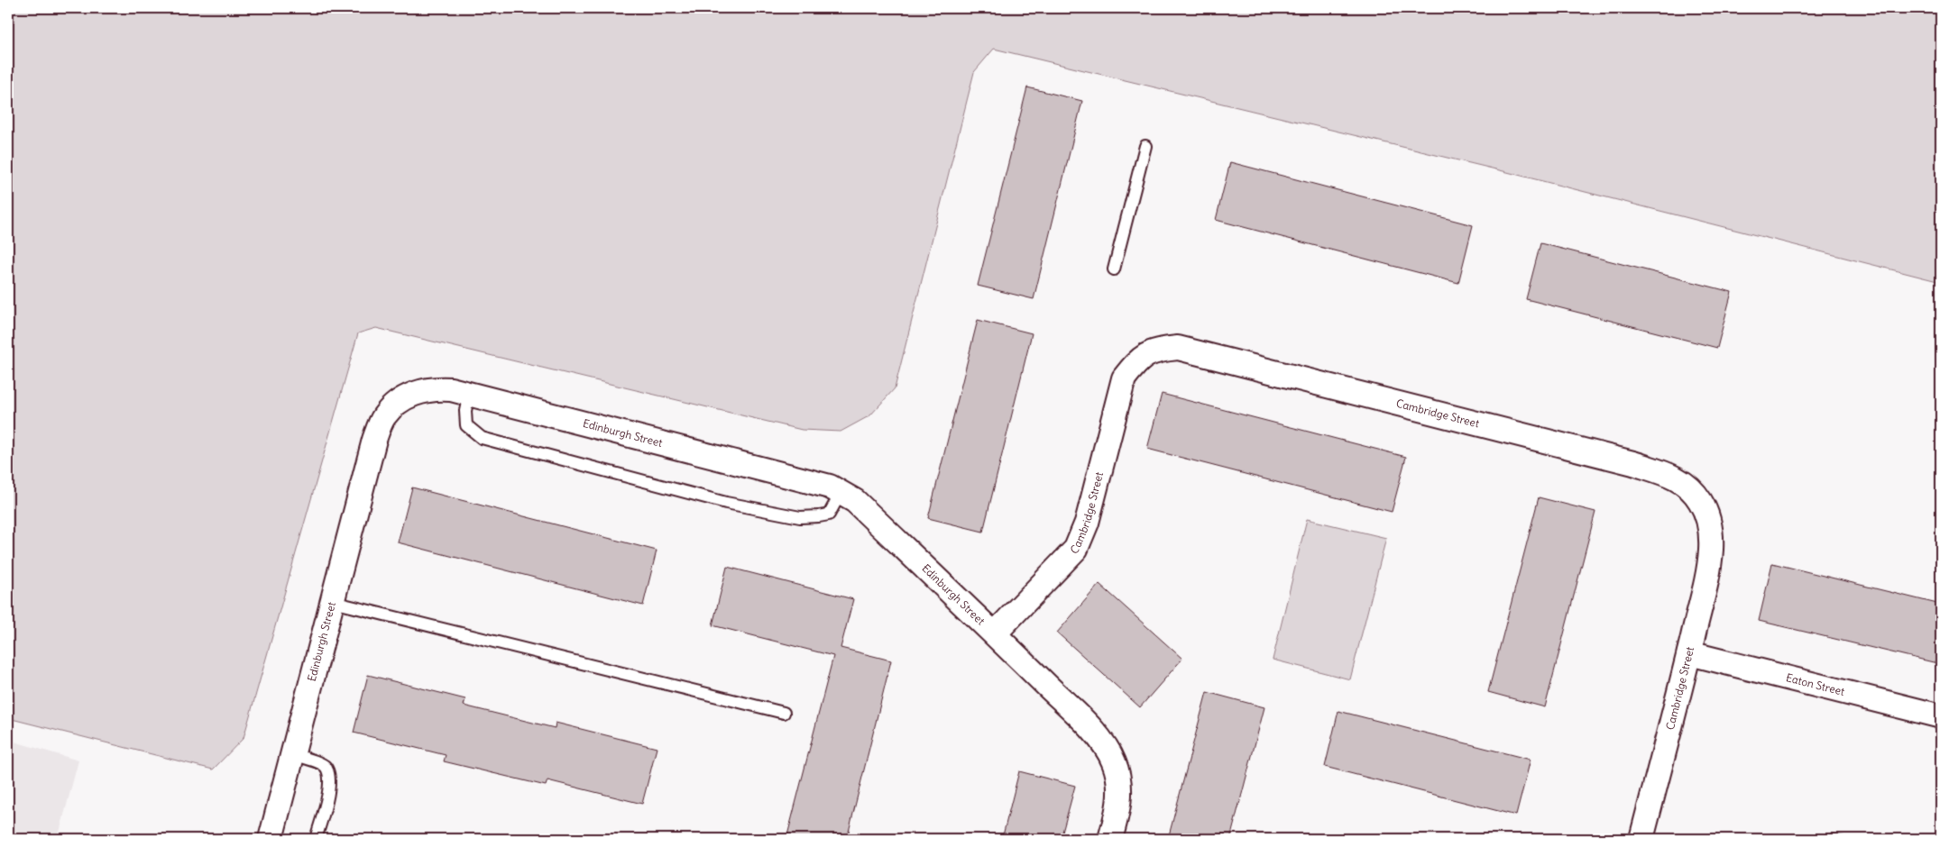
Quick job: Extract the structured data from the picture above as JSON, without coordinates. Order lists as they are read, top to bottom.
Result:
{
  "streets": {
    "street": ["Cambridge Street", "Edinburgh Street", "Eaton Street"]
  },
  "crossings": [
    ["Cambridge Street", "Edinburgh Street"],
    ["Cambridge Street", "Eaton Street"]
  ]
}
